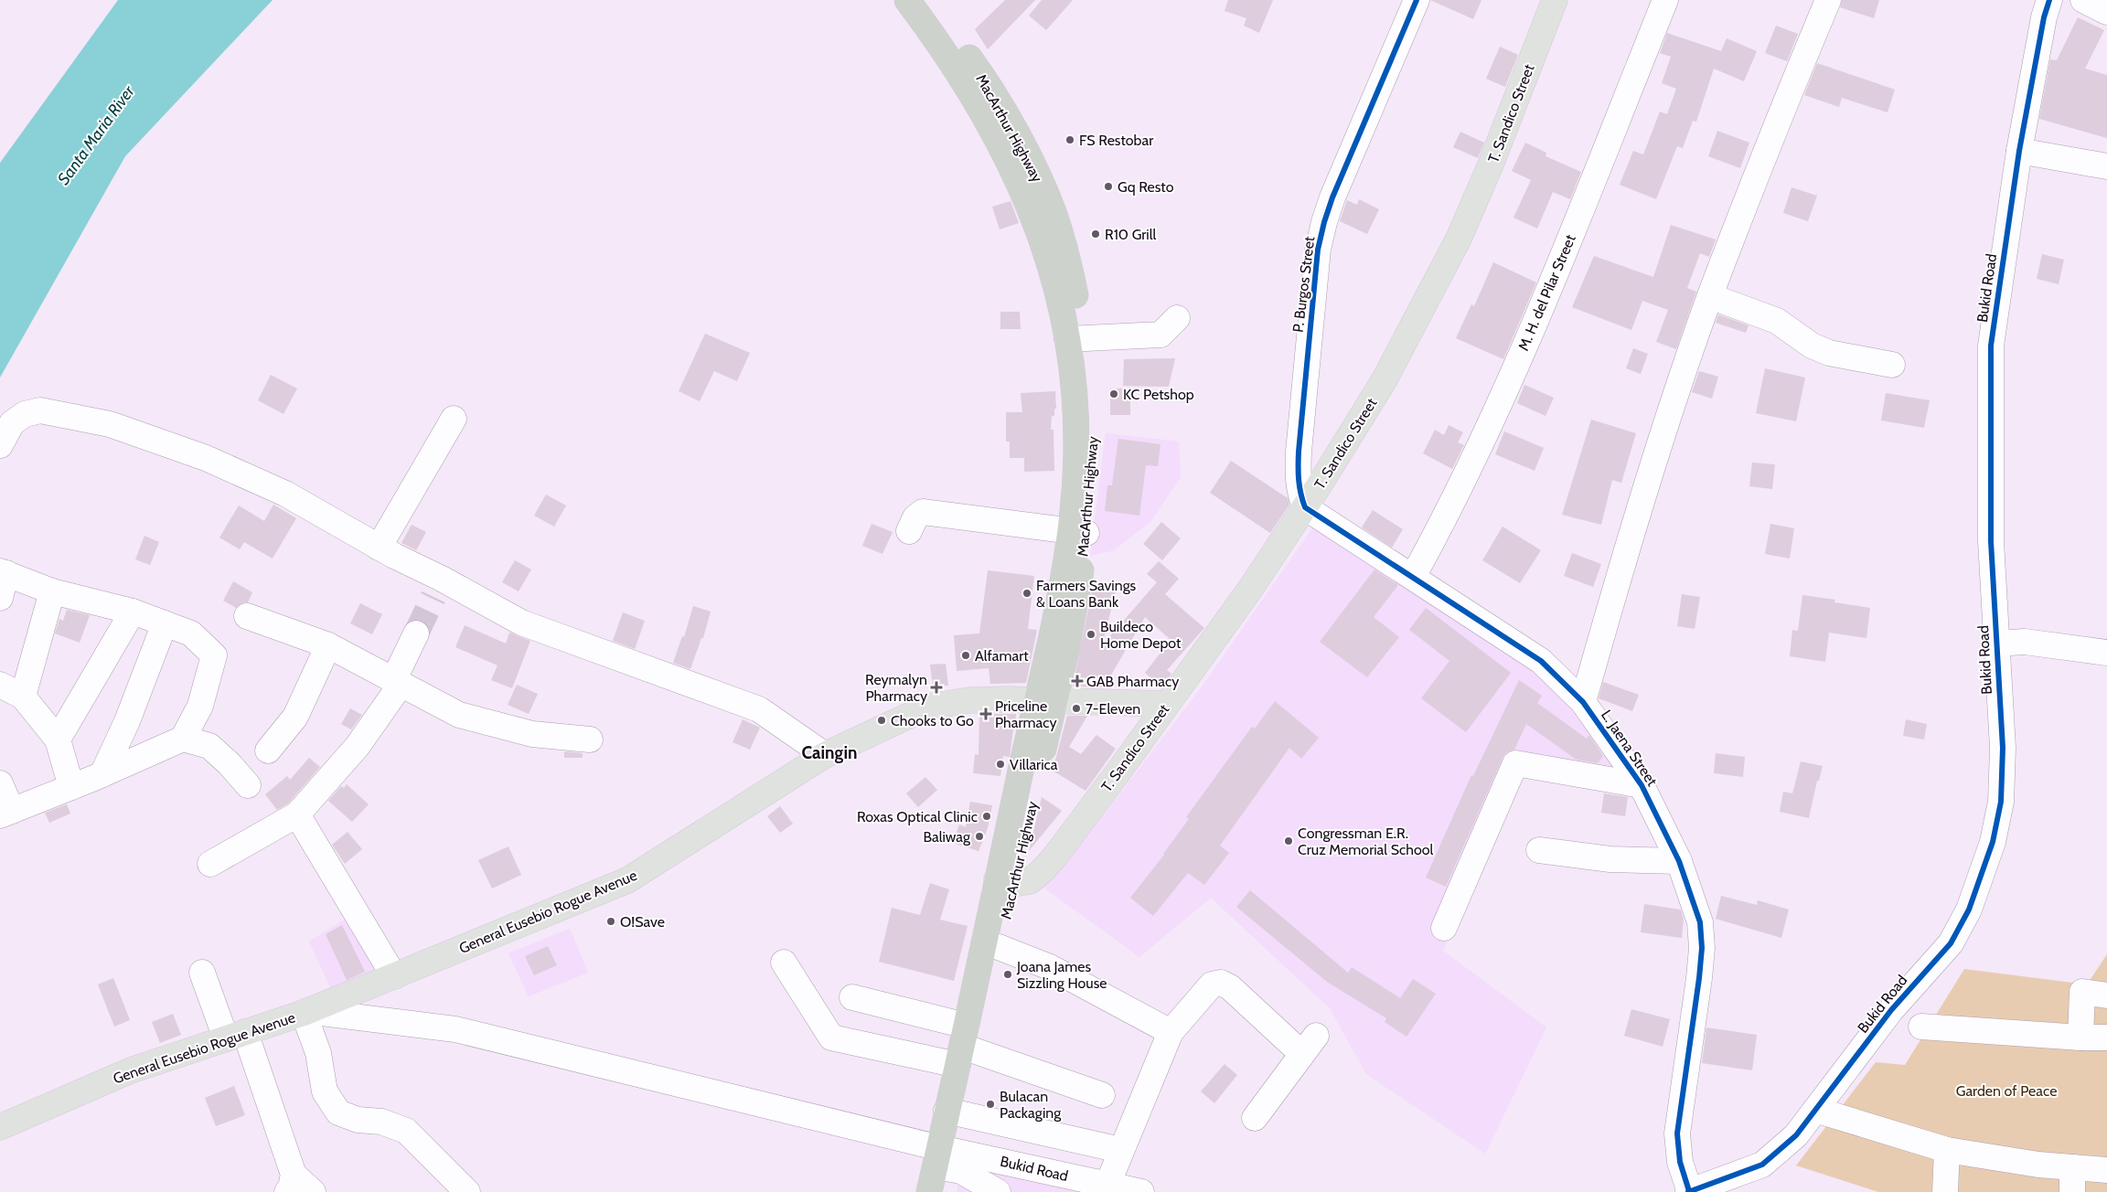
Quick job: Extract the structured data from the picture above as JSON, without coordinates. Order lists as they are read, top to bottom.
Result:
{
  "streets": {
    "highway": ["MacArthur Highway"],
    "main road": ["T. Sandico Street", "General Eusebio Rogue Avenue"],
    "street": [
      "P. Burgos Street",
      "Bukid Road",
      "M. H. del Pilar Street",
      "L. Jaena Street"
    ]
  },
  "crossings": [
    ["T. Sandico Street", "MacArthur Highway"],
    ["T. Sandico Street", "P. Burgos Street"],
    ["T. Sandico Street", "L. Jaena Street"],
    ["T. Sandico Street", "General Eusebio Rogue Avenue"],
    ["MacArthur Highway", "Bukid Road"],
    ["MacArthur Highway", "General Eusebio Rogue Avenue"],
    ["P. Burgos Street", "L. Jaena Street"],
    ["Bukid Road", "L. Jaena Street"],
    ["M. H. del Pilar Street", "L. Jaena Street"]
  ],
  "districts": ["Caingin"],
  "water": ["Santa Maria River"],
  "parks": ["Garden of Peace"],
  "places": {
    "other": [
      "FS Restobar",
      "Gq Resto",
      "R10 Grill",
      "KC Petshop",
      "Farmers Savings & Loans Bank",
      "Buildeco Home Depot",
      "Alfamart",
      "7-Eleven",
      "Chooks to Go",
      "Villarica",
      "Roxas Optical Clinic",
      "Baliwag",
      "Congressman E.R. Cruz Memorial School",
      "O!Save",
      "Joana James Sizzling House",
      "Bulacan Packaging"
    ],
    "health": ["GAB Pharmacy", "Reymalyn Pharmacy", "Priceline Pharmacy"]
  }
}
